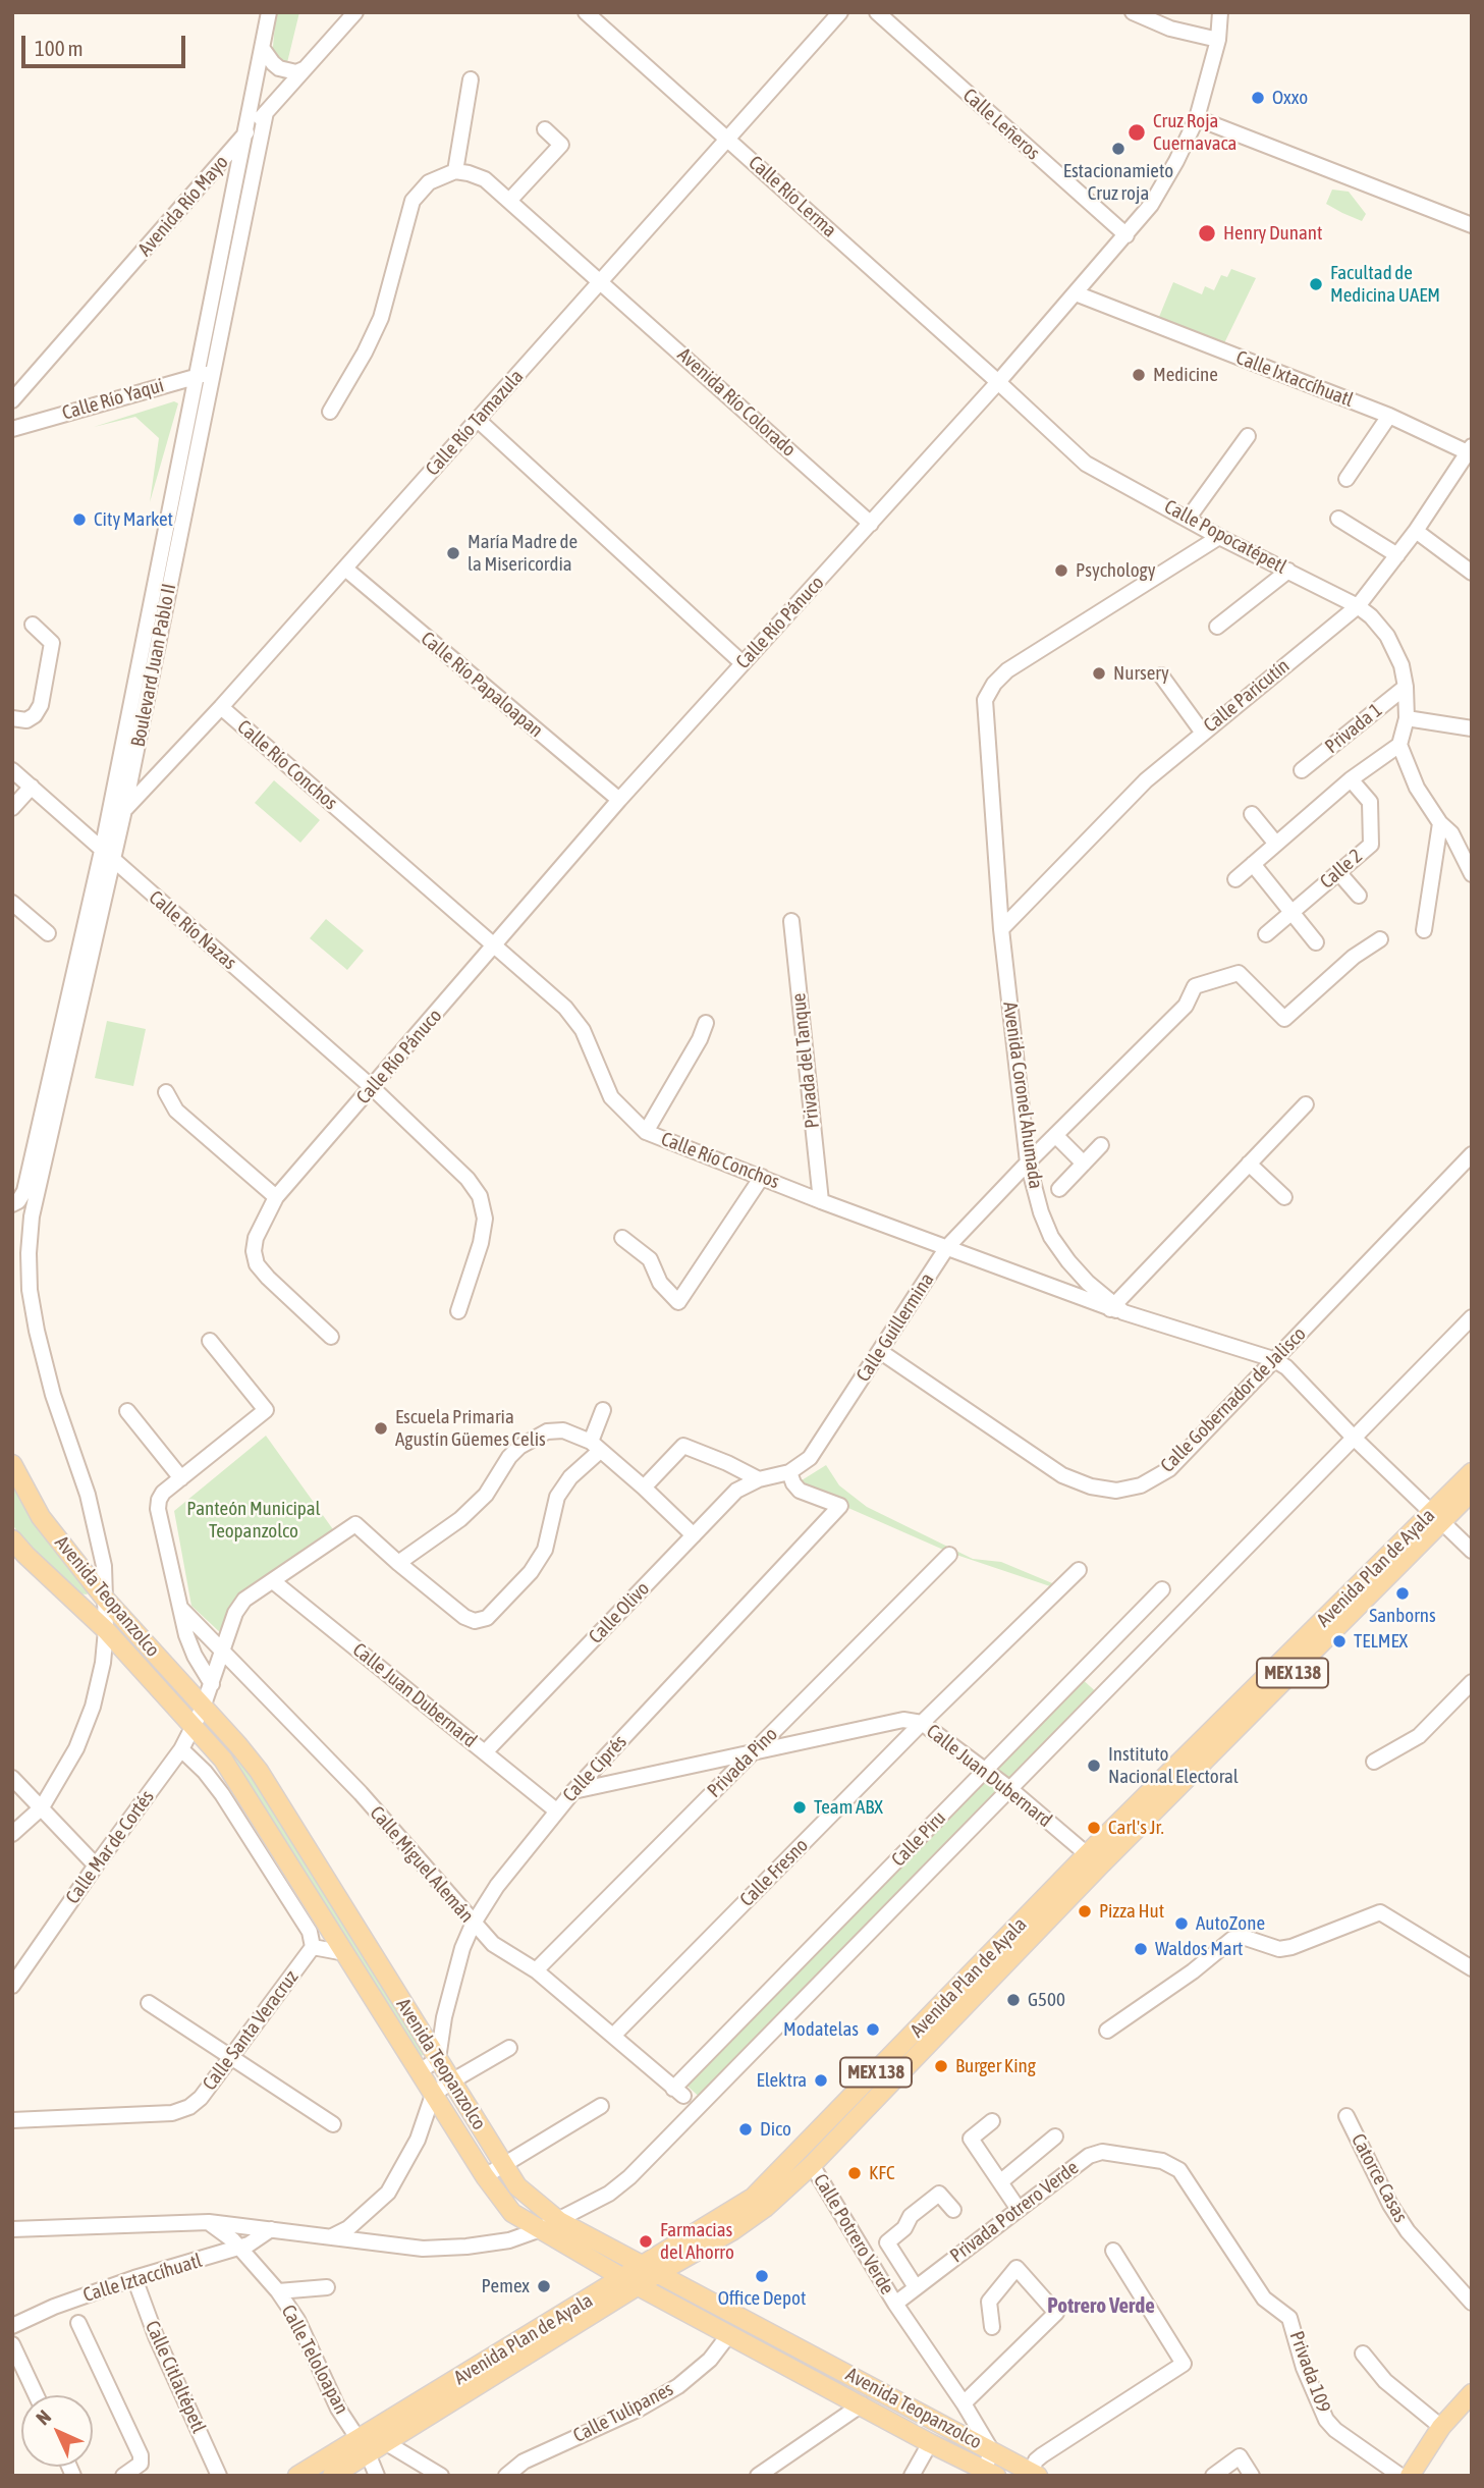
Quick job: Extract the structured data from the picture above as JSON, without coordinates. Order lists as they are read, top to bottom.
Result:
{
  "streets": {
    "main road": ["Avenida Plan de Ayala", "Avenida Teopanzolco", "MEX 138"],
    "street": [
      "Calle Leñeros",
      "Calle Río Lerma",
      "Avenida Río Mayo",
      "Calle Ixtaccíhuatl",
      "Calle Río Yaqui",
      "Avenida Río Colorado",
      "Calle Río Tamazula",
      "Calle Popocatépetl",
      "Calle Río Pánuco",
      "Boulevard Juan Pablo II",
      "Calle Río Papaloapan",
      "Calle Paricutín",
      "Privada 1",
      "Calle Río Conchos",
      "Calle 2",
      "Calle Río Nazas",
      "Privada del Tanque",
      "Avenida Coronel Ahumada",
      "Calle Guillermina",
      "Calle Gobernador de Jalisco",
      "Calle Olivo",
      "Calle Juan Dubernard",
      "Privada Pino",
      "Calle Ciprés",
      "Calle Piru",
      "Calle Mar de Cortés",
      "Calle Miguel Alemán",
      "Calle Fresno",
      "Calle Santa Veracruz",
      "Catorce Casas",
      "Privada Potrero Verde",
      "Calle Potrero Verde",
      "Calle Iztaccíhuatl",
      "Calle Teloloapan",
      "Privada 109",
      "Calle Citlaltépetl",
      "Calle Tulipanes"
    ]
  },
  "crossings": [
    ["Calle Leñeros", "Calle Río Pánuco"],
    ["Calle Río Lerma", "Calle Río Tamazula"],
    ["Calle Río Lerma", "Calle Popocatépetl"],
    ["Calle Río Lerma", "Calle Río Pánuco"],
    ["Avenida Río Mayo", "Boulevard Juan Pablo II"],
    ["Calle Ixtaccíhuatl", "Calle Río Pánuco"],
    ["Calle Ixtaccíhuatl", "Calle Paricutín"],
    ["Calle Río Yaqui", "Boulevard Juan Pablo II"],
    ["Avenida Río Colorado", "Calle Río Tamazula"],
    ["Avenida Río Colorado", "Calle Río Pánuco"],
    ["Calle Río Tamazula", "Boulevard Juan Pablo II"],
    ["Calle Río Tamazula", "Calle Río Papaloapan"],
    ["Calle Río Tamazula", "Calle Río Conchos"],
    ["Calle Popocatépetl", "Calle Río Pánuco"],
    ["Calle Popocatépetl", "Calle Paricutín"],
    ["Calle Popocatépetl", "Privada 1"],
    ["Calle Popocatépetl", "Avenida Coronel Ahumada"],
    ["Calle Río Pánuco", "Calle Río Papaloapan"],
    ["Calle Río Pánuco", "Calle Río Conchos"],
    ["Calle Río Pánuco", "Calle Río Nazas"],
    ["Boulevard Juan Pablo II", "Calle Río Nazas"],
    ["Boulevard Juan Pablo II", "Avenida Teopanzolco"],
    ["Calle Paricutín", "Avenida Coronel Ahumada"],
    ["Calle Río Conchos", "Privada del Tanque"],
    ["Calle Río Conchos", "Avenida Coronel Ahumada"],
    ["Calle Río Conchos", "Calle Guillermina"],
    ["Avenida Coronel Ahumada", "Calle Guillermina"],
    ["Avenida Coronel Ahumada", "Calle Gobernador de Jalisco"],
    ["Avenida Coronel Ahumada", "Avenida Plan de Ayala"],
    ["Calle Guillermina", "Calle Gobernador de Jalisco"],
    ["Calle Guillermina", "Calle Olivo"],
    ["Calle Guillermina", "Calle Ciprés"],
    ["Avenida Plan de Ayala", "Avenida Teopanzolco"],
    ["Avenida Plan de Ayala", "Calle Juan Dubernard"],
    ["Avenida Plan de Ayala", "Calle Potrero Verde"],
    ["Avenida Plan de Ayala", "Calle Teloloapan"],
    ["Avenida Teopanzolco", "Calle Ciprés"],
    ["Avenida Teopanzolco", "Calle Mar de Cortés"],
    ["Avenida Teopanzolco", "Calle Potrero Verde"],
    ["Avenida Teopanzolco", "Calle Tulipanes"],
    ["Calle Olivo", "Calle Juan Dubernard"],
    ["Calle Juan Dubernard", "Privada Pino"],
    ["Calle Juan Dubernard", "Calle Ciprés"],
    ["Calle Juan Dubernard", "Calle Piru"],
    ["Calle Juan Dubernard", "Calle Fresno"],
    ["Privada Pino", "Calle Miguel Alemán"],
    ["Calle Ciprés", "Calle Miguel Alemán"],
    ["Calle Piru", "Calle Miguel Alemán"],
    ["Calle Miguel Alemán", "Calle Fresno"],
    ["Privada Potrero Verde", "Calle Potrero Verde"],
    ["Privada Potrero Verde", "Privada 109"],
    ["Calle Iztaccíhuatl", "Calle Teloloapan"],
    ["Calle Iztaccíhuatl", "Calle Citlaltépetl"]
  ],
  "districts": ["Potrero Verde"],
  "parks": ["Panteón Municipal Teopanzolco"],
  "places": [
    "Oxxo",
    "Cruz Roja Cuernavaca",
    "Estacionamieto Cruz roja",
    "Henry Dunant",
    "Facultad de Medicina UAEM",
    "Medicine",
    "City Market",
    "María Madre de la Misericordia",
    "Psychology",
    "Nursery",
    "Escuela Primaria Agustín Güemes Celis",
    "Sanborns",
    "TELMEX",
    "Instituto Nacional Electoral",
    "Team ABX",
    "Carl's Jr.",
    "Pizza Hut",
    "AutoZone",
    "Waldos Mart",
    "G500",
    "Modatelas",
    "Burger King",
    "Elektra",
    "Dico",
    "KFC",
    "Farmacias del Ahorro",
    "Office Depot",
    "Pemex"
  ],
  "scale_bar": "100 m",
  "north": "top left"
}
